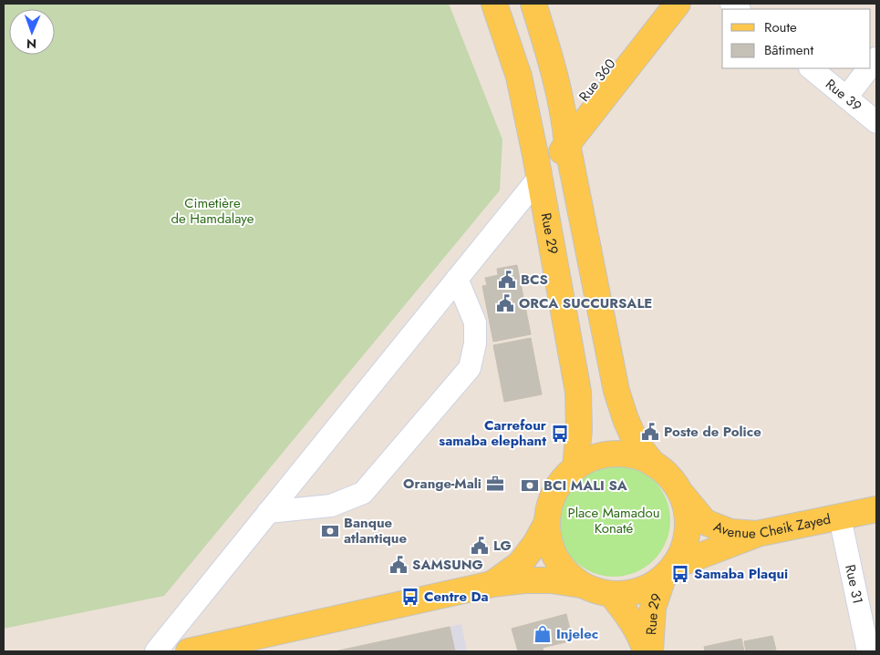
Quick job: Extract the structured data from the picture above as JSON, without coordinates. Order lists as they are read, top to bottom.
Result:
{
  "streets": {
    "main road": ["Rue 360", "Rue 29", "Avenue Cheik Zayed"],
    "street": ["Rue 39", "Rue 31"]
  },
  "crossings": [
    ["Rue 360", "Rue 29"],
    ["Rue 29", "Avenue Cheik Zayed"],
    ["Avenue Cheik Zayed", "Rue 31"]
  ],
  "parks": ["Cimetière de Hamdalaye", "Place Mamadou Konaté"],
  "places": {
    "public building": [
      "BCS",
      "ORCA SUCCURSALE",
      "Poste de Police",
      "LG",
      "SAMSUNG"
    ],
    "bus stop": ["Carrefour samaba elephant", "Samaba Plaqui", "Centre Da"],
    "office": ["Orange-Mali"],
    "bank": ["BCI MALI SA", "Banque atlantique"],
    "shop": ["Injelec"]
  },
  "legend": ["Route", "Bâtiment"],
  "north": "bottom"
}
